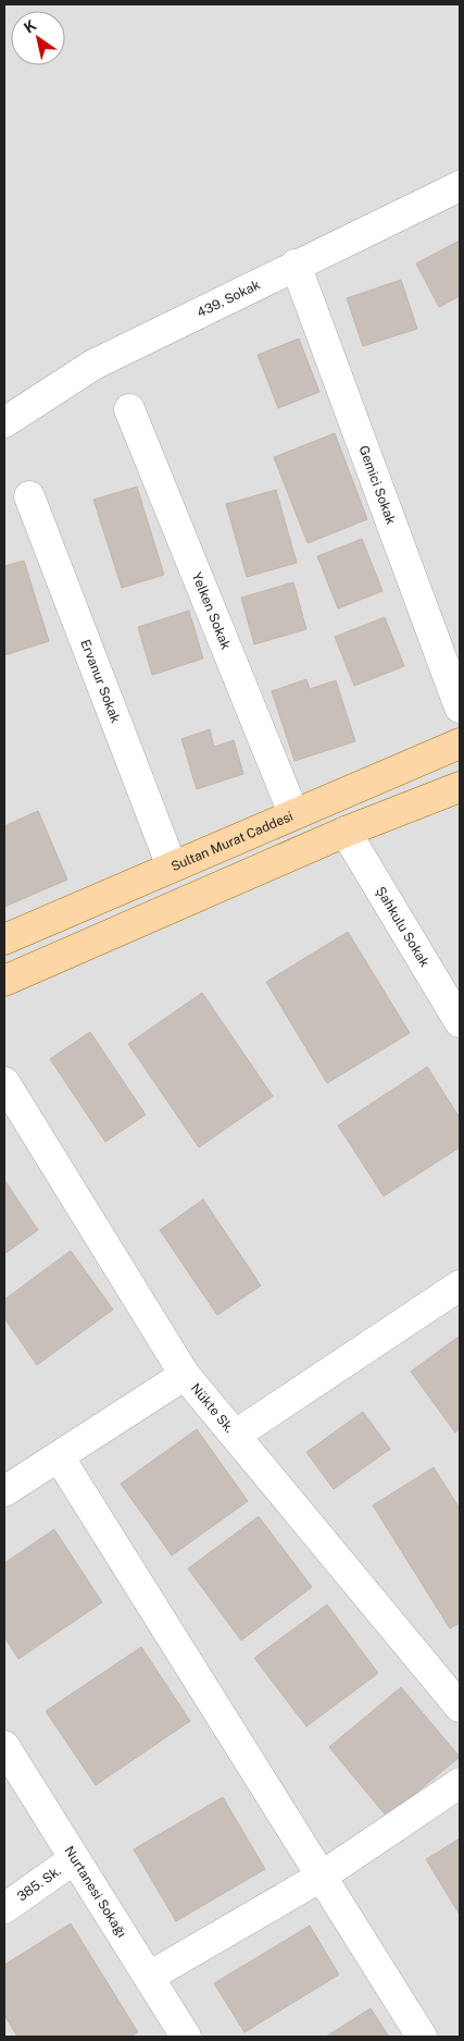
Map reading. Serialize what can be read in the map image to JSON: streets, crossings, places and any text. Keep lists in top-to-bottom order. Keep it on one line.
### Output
{"streets":{"main road":["Sultan Murat Caddesi"],"street":["439. Sokak","Gemici Sokak","Yelken Sokak","Ervanur Sokak","Şahkulu Sokak","Nükte Sk.","385. Sk.","Nurtanesi Sokağı"]},"crossings":[["439. Sokak","Gemici Sokak"],["Yelken Sokak","Sultan Murat Caddesi"],["Ervanur Sokak","Sultan Murat Caddesi"],["385. Sk.","Nurtanesi Sokağı"]],"north":"top left"}
